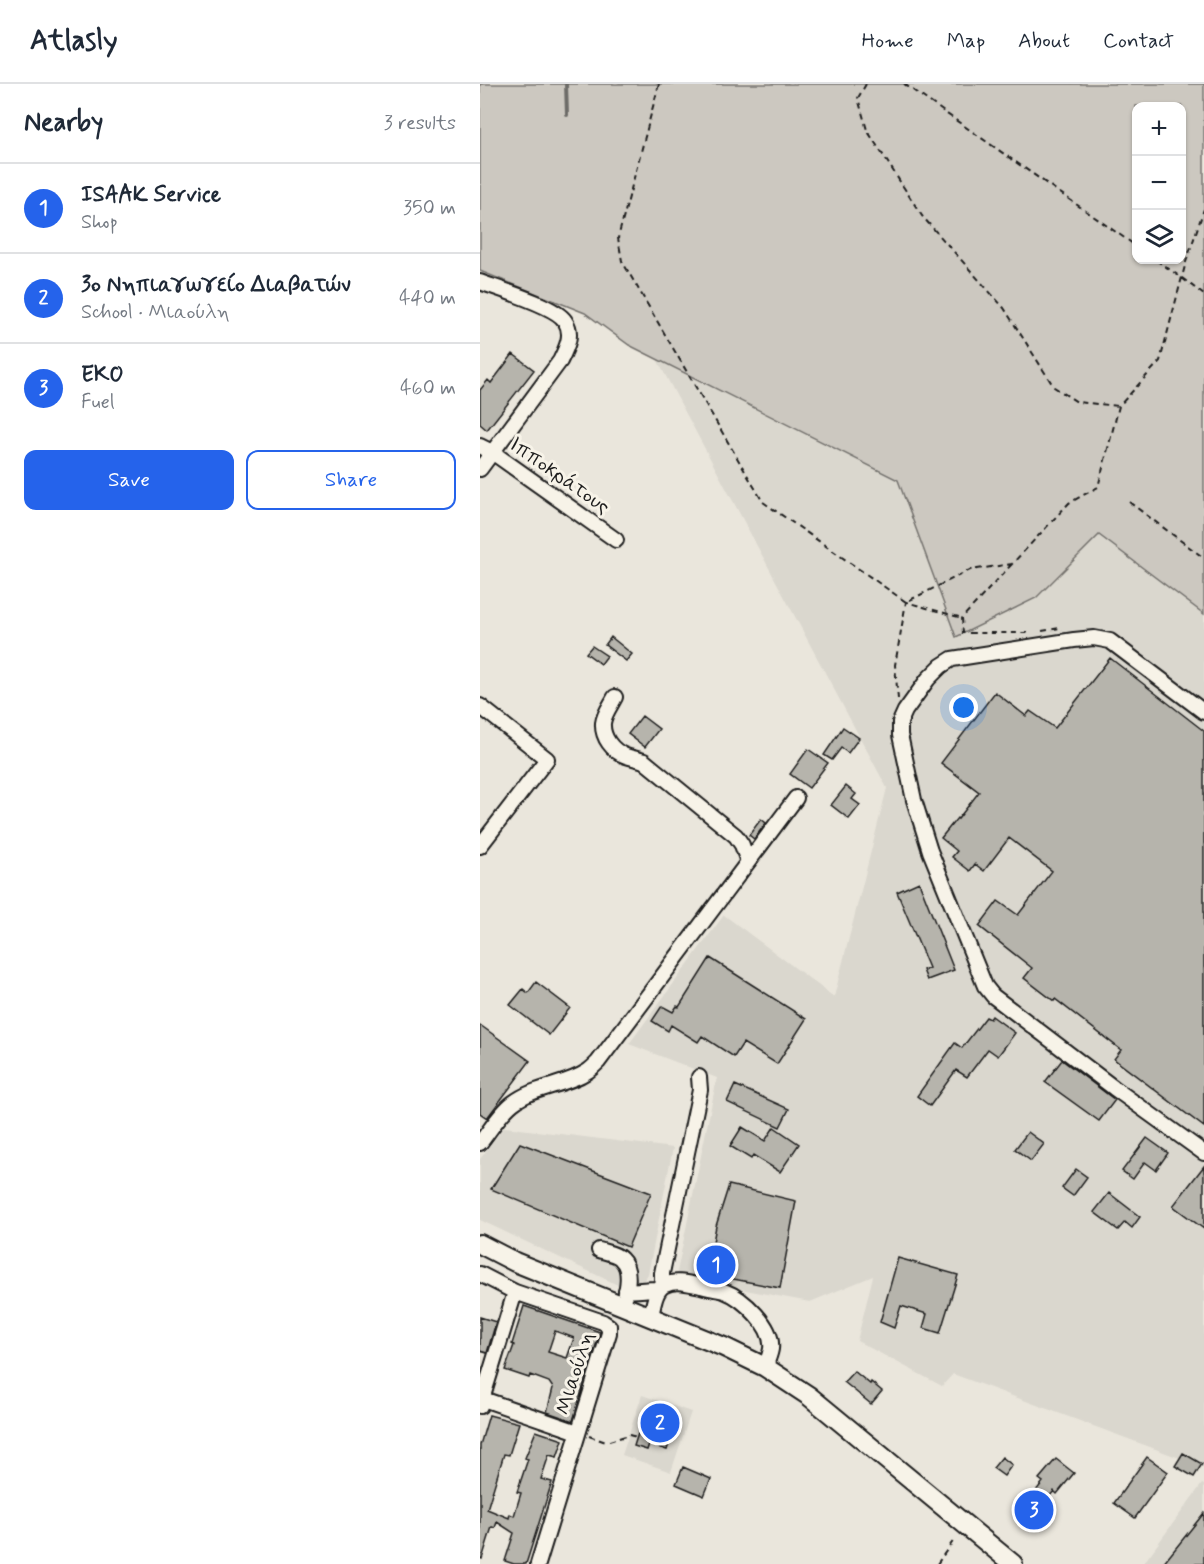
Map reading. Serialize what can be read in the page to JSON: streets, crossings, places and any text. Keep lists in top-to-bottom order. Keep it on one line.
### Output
{"streets":{"street":["Ιπποκράτους","Μιαούλη"]},"page":{"header":"Atlasly","nav":["Home","Map","About","Contact"],"heading":["Nearby","3 results"],"map_buttons":["+","−"],"list":[{"mark":"1","name":"ISAAK Service","note":"Shop","value":"350 m"},{"mark":"2","name":"3ο Νηπιαγωγείο Διαβατών","note":"School · Μιαούλη","value":"440 m"},{"mark":"3","name":"EKO","note":"Fuel","value":"460 m"}],"buttons":["Save","Share"],"pins":["1","2","3"]}}
